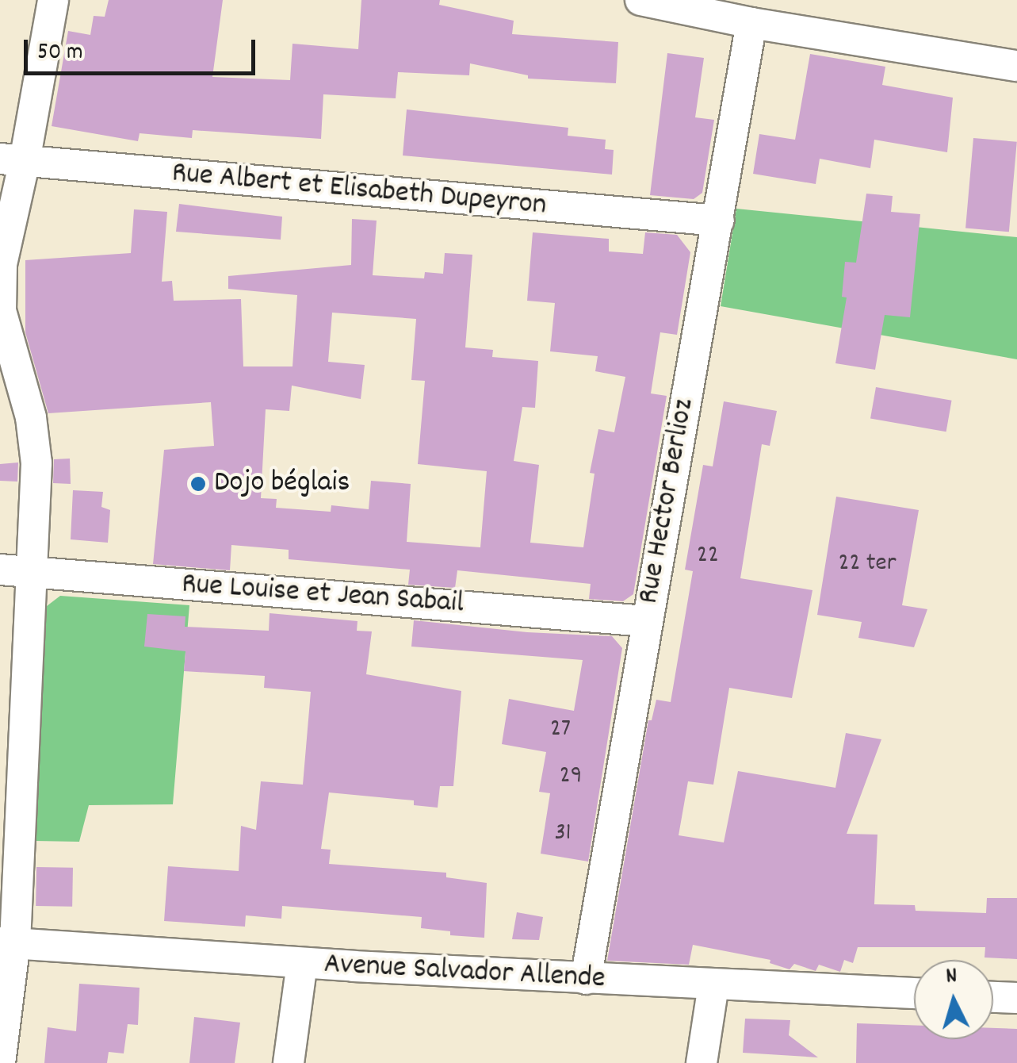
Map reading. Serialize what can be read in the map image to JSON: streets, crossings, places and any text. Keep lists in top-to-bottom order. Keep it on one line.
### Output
{"streets":{"street":["Rue Albert et Elisabeth Dupeyron","Rue Hector Berlioz","Rue Louise et Jean Sabail","Avenue Salvador Allende"]},"crossings":[["Rue Albert et Elisabeth Dupeyron","Rue Hector Berlioz"],["Rue Hector Berlioz","Rue Louise et Jean Sabail"],["Rue Hector Berlioz","Avenue Salvador Allende"]],"places":["Dojo béglais"],"house_numbers":["22","22 ter","27","29","31"],"scale_bar":"50 m","north":"top"}
